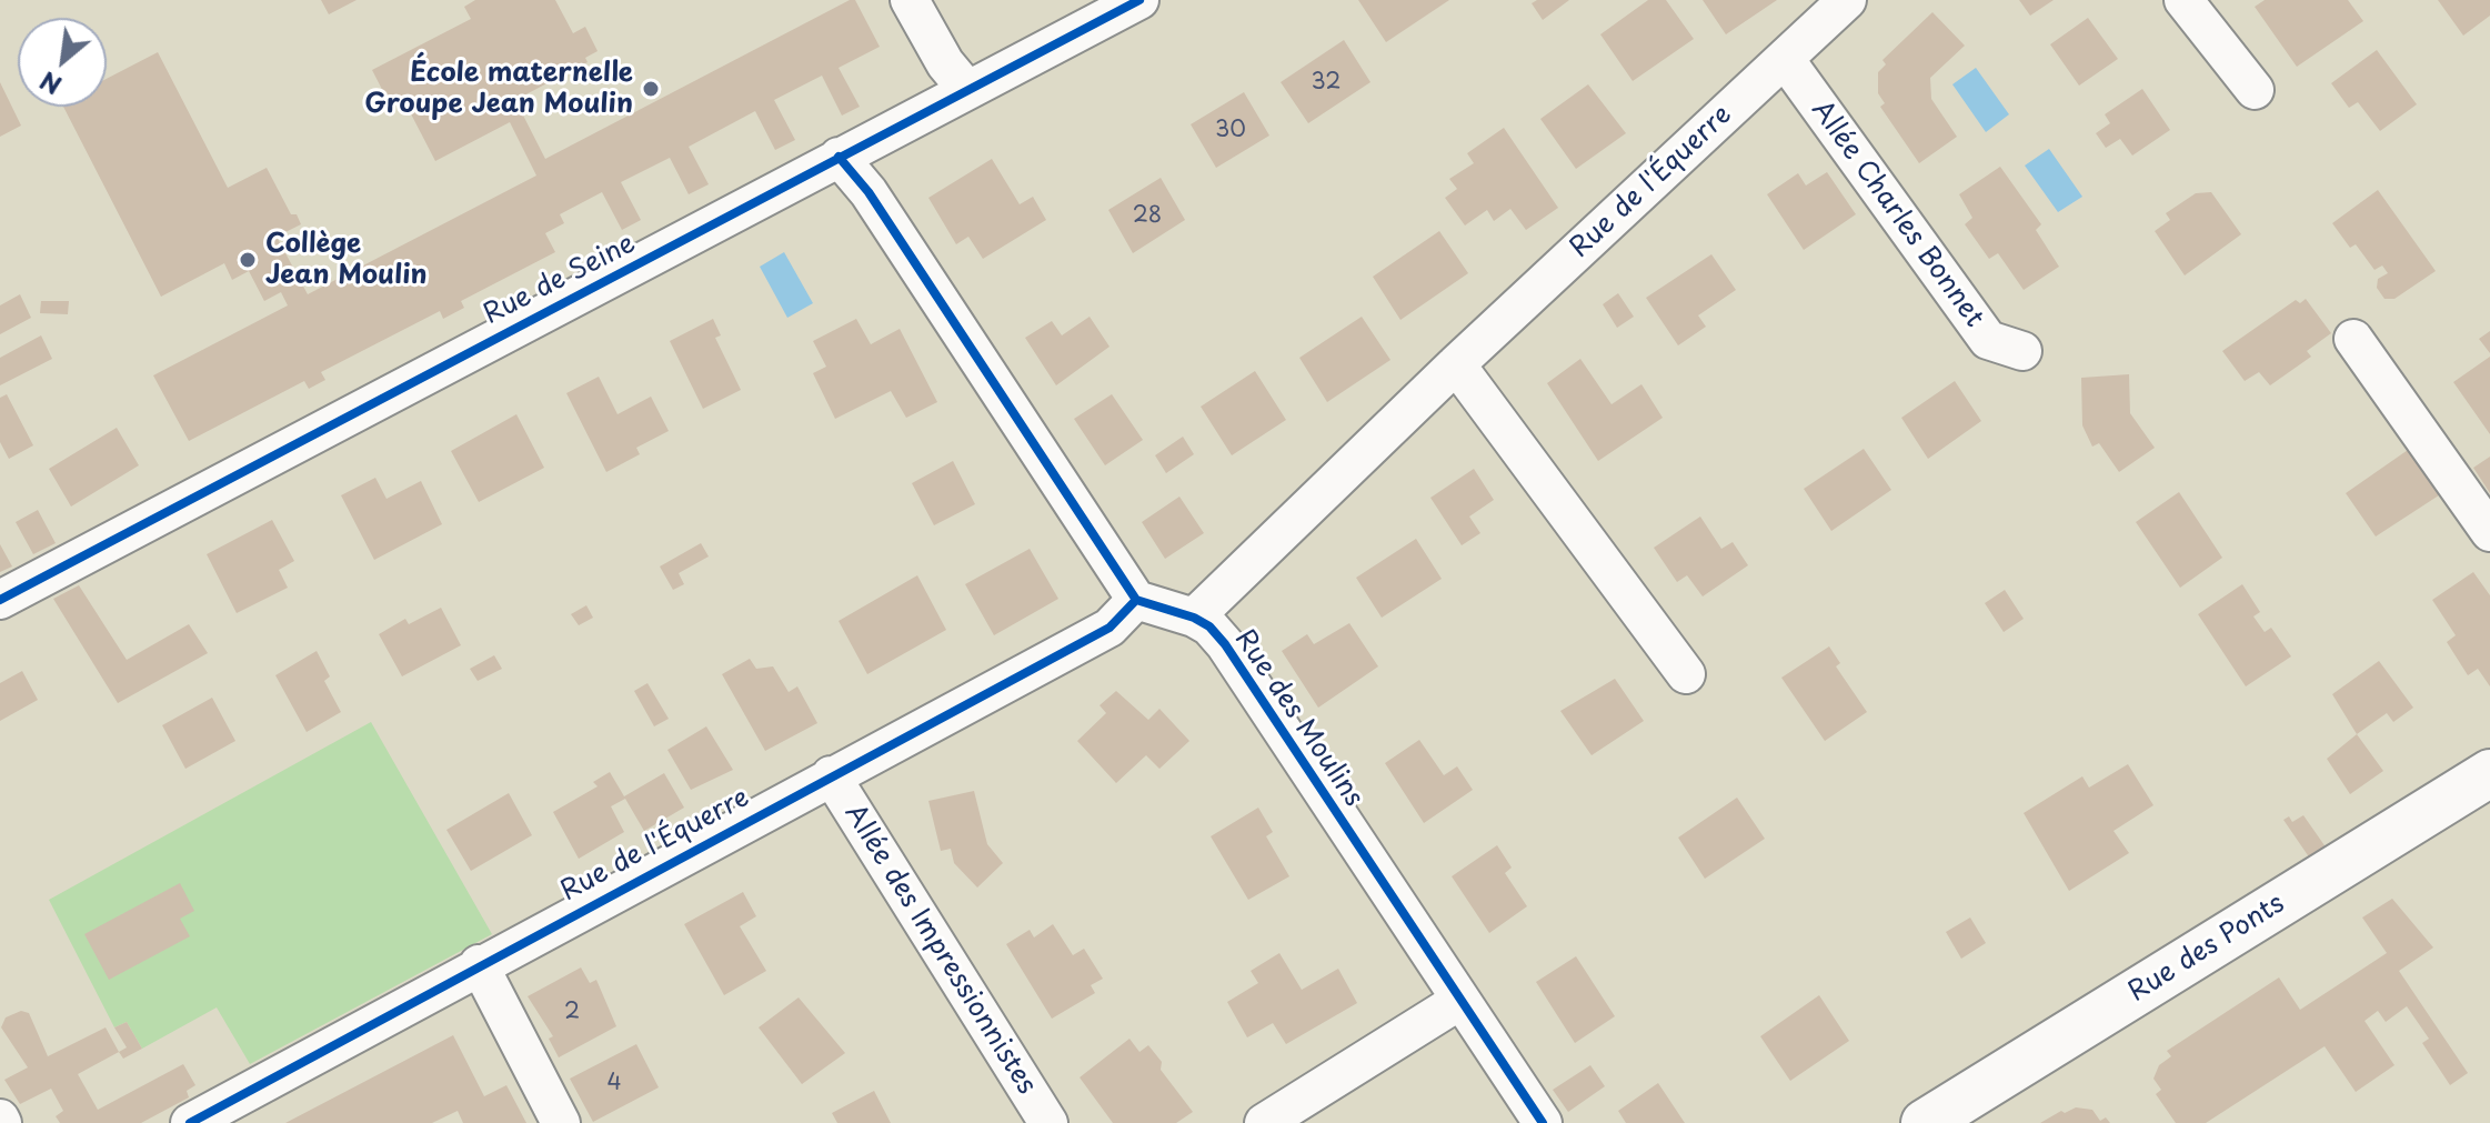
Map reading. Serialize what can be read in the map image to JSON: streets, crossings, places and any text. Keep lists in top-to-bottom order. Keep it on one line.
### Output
{"streets":{"main road":["Rue des Ponts"],"street":["Rue de l'Équerre","Allée Charles Bonnet","Rue de Seine","Rue des Moulins","Allée des Impressionnistes"]},"crossings":[["Rue de l'Équerre","Allée Charles Bonnet"],["Rue de l'Équerre","Rue des Moulins"],["Rue de l'Équerre","Allée des Impressionnistes"]],"places":["École maternelle Groupe Jean Moulin","Collège Jean Moulin"],"house_numbers":["32","30","28","2","4"],"north":"bottom left"}
